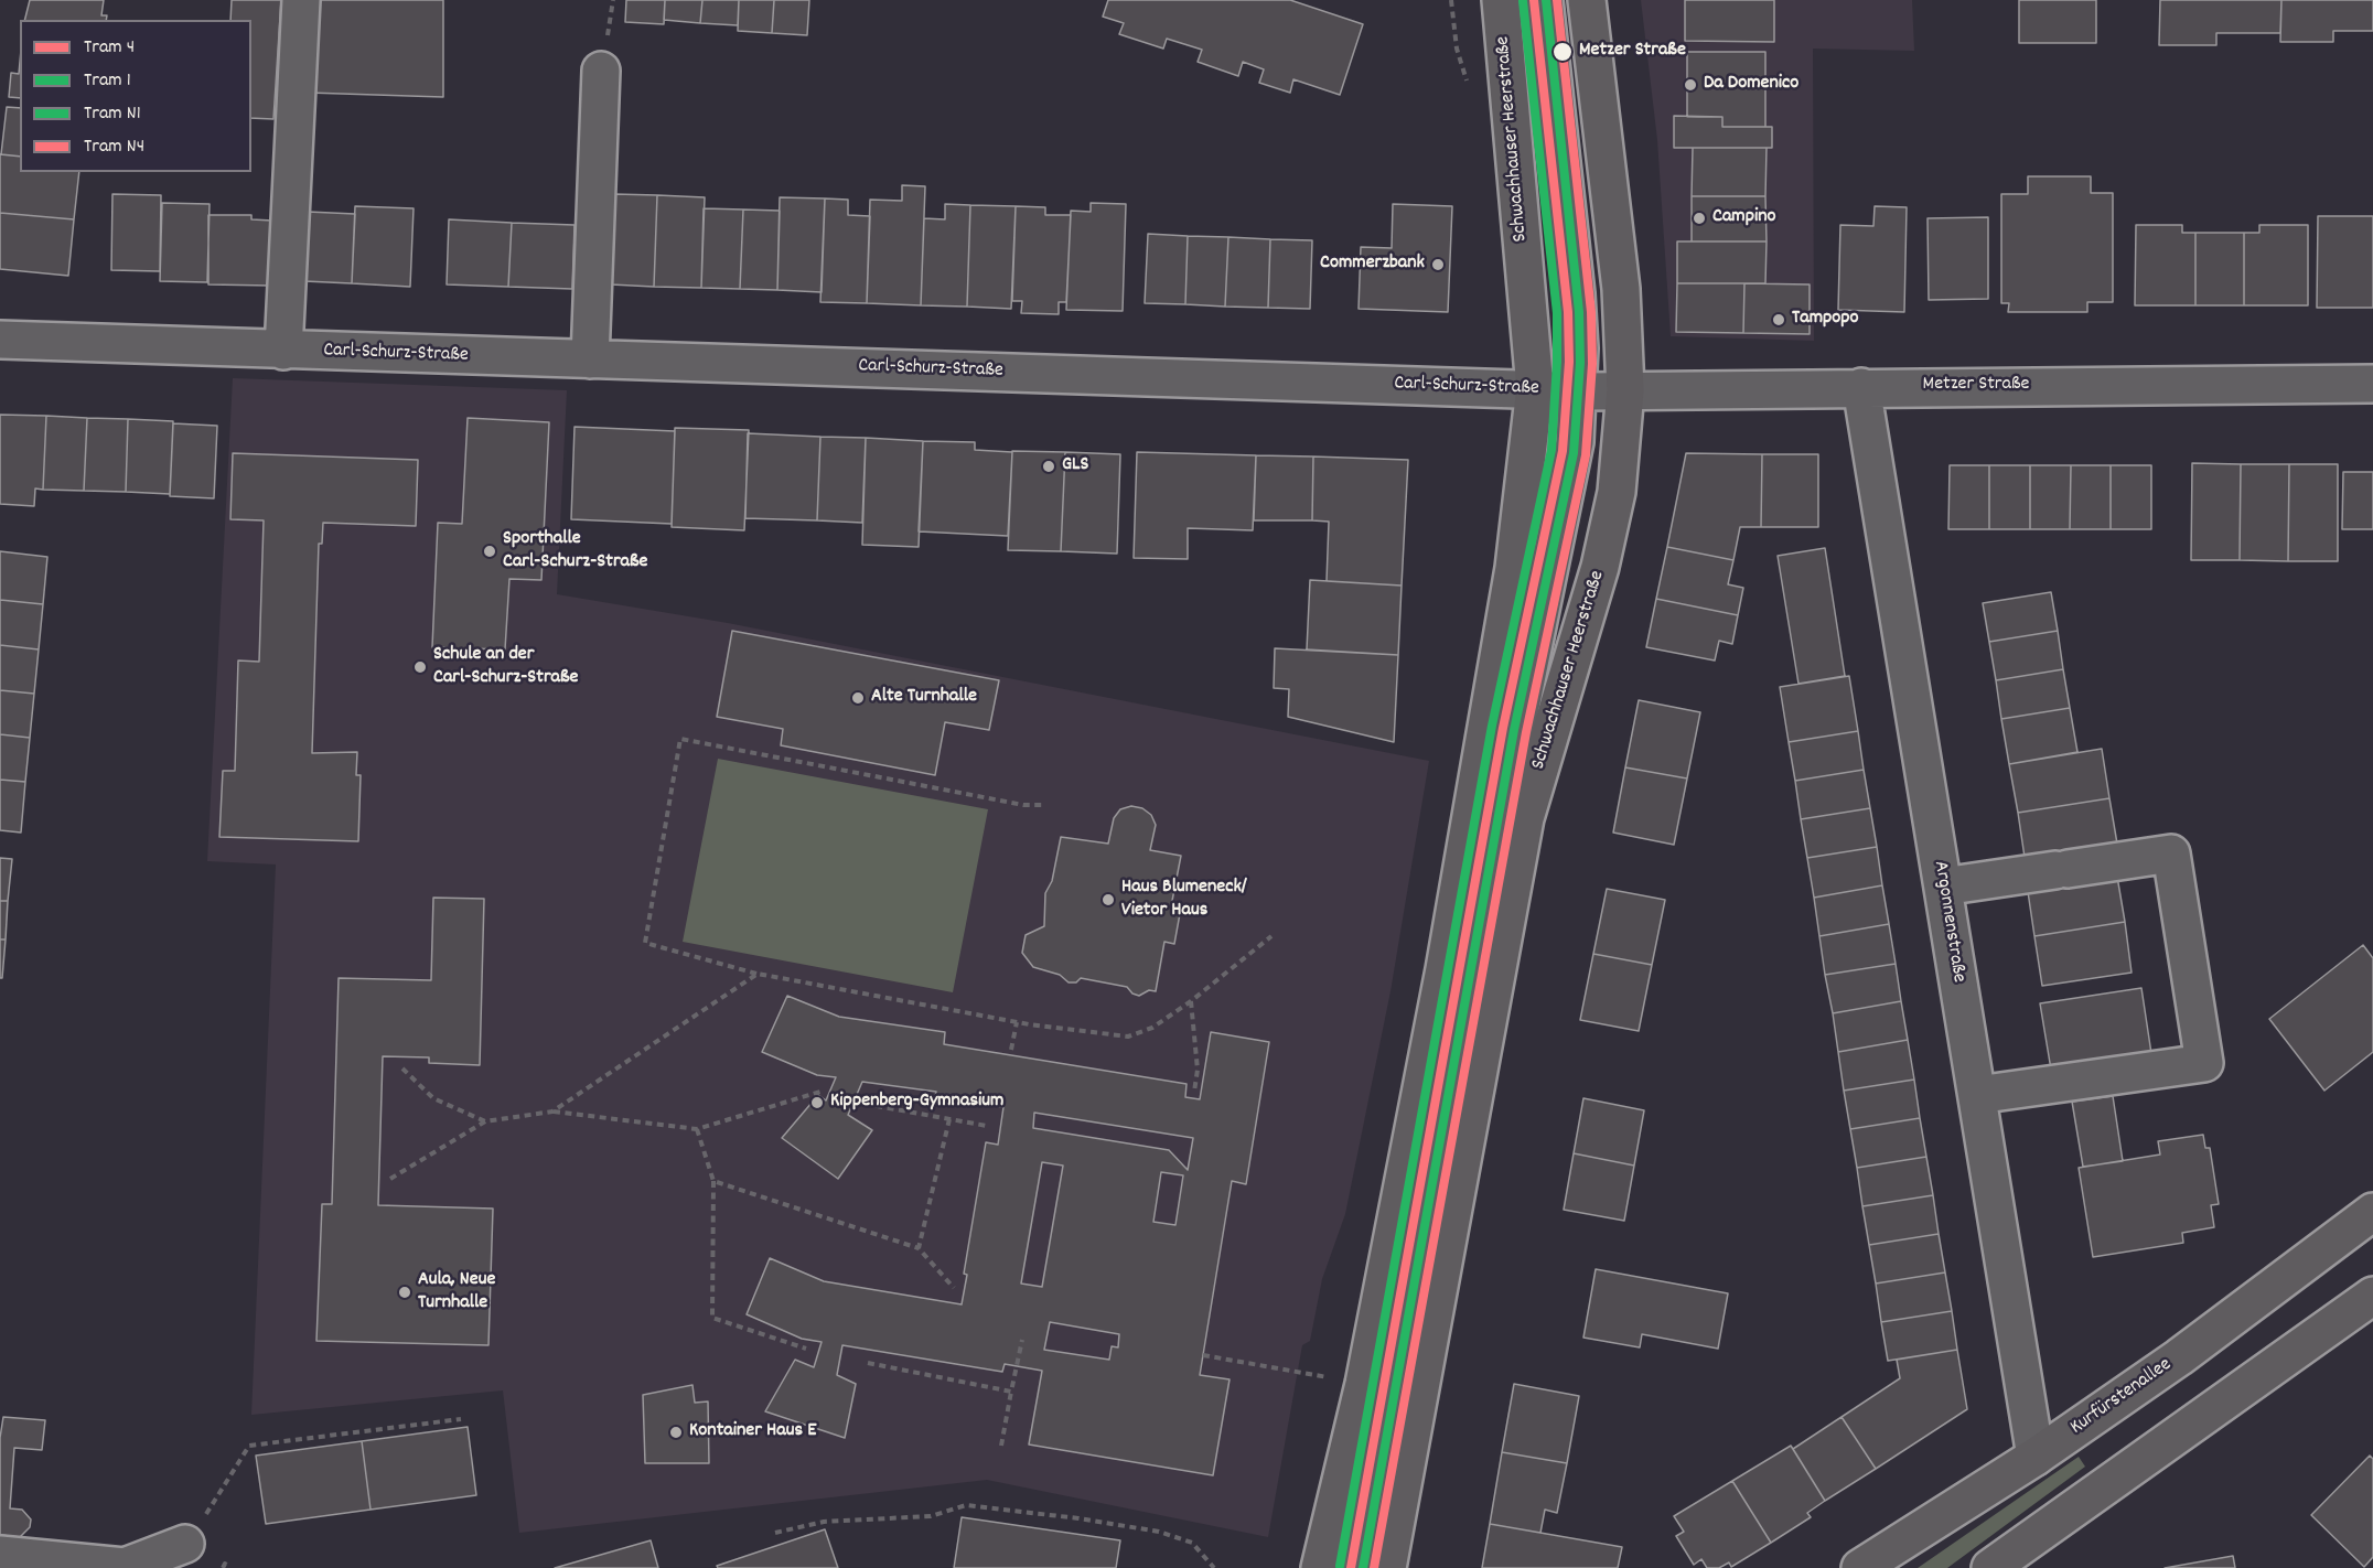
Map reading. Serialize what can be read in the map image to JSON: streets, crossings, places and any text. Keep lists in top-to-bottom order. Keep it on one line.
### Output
{"streets":{"main road":["Schwachhauser Heerstraße","Kurfürstenallee"],"street":["Carl-Schurz-Straße","Metzer Straße","Argonnenstraße"]},"crossings":[["Schwachhauser Heerstraße","Carl-Schurz-Straße"],["Schwachhauser Heerstraße","Metzer Straße"],["Carl-Schurz-Straße","Metzer Straße"],["Metzer Straße","Argonnenstraße"],["Argonnenstraße","Kurfürstenallee"]],"places":["Metzer Straße","Da Domenico","Campino","Commerzbank","Tampopo","GLS","Sporthalle Carl-Schurz-Straße","Schule an der Carl-Schurz-Straße","Alte Turnhalle","Haus Blumeneck/ Vietor Haus","Kippenberg-Gymnasium","Aula, Neue Turnhalle","Kontainer Haus E"],"lines":["tram line 4","tram line 1","tram line N4","tram line N1"],"legend":["Tram 4","Tram 1","Tram N1","Tram N4"]}
